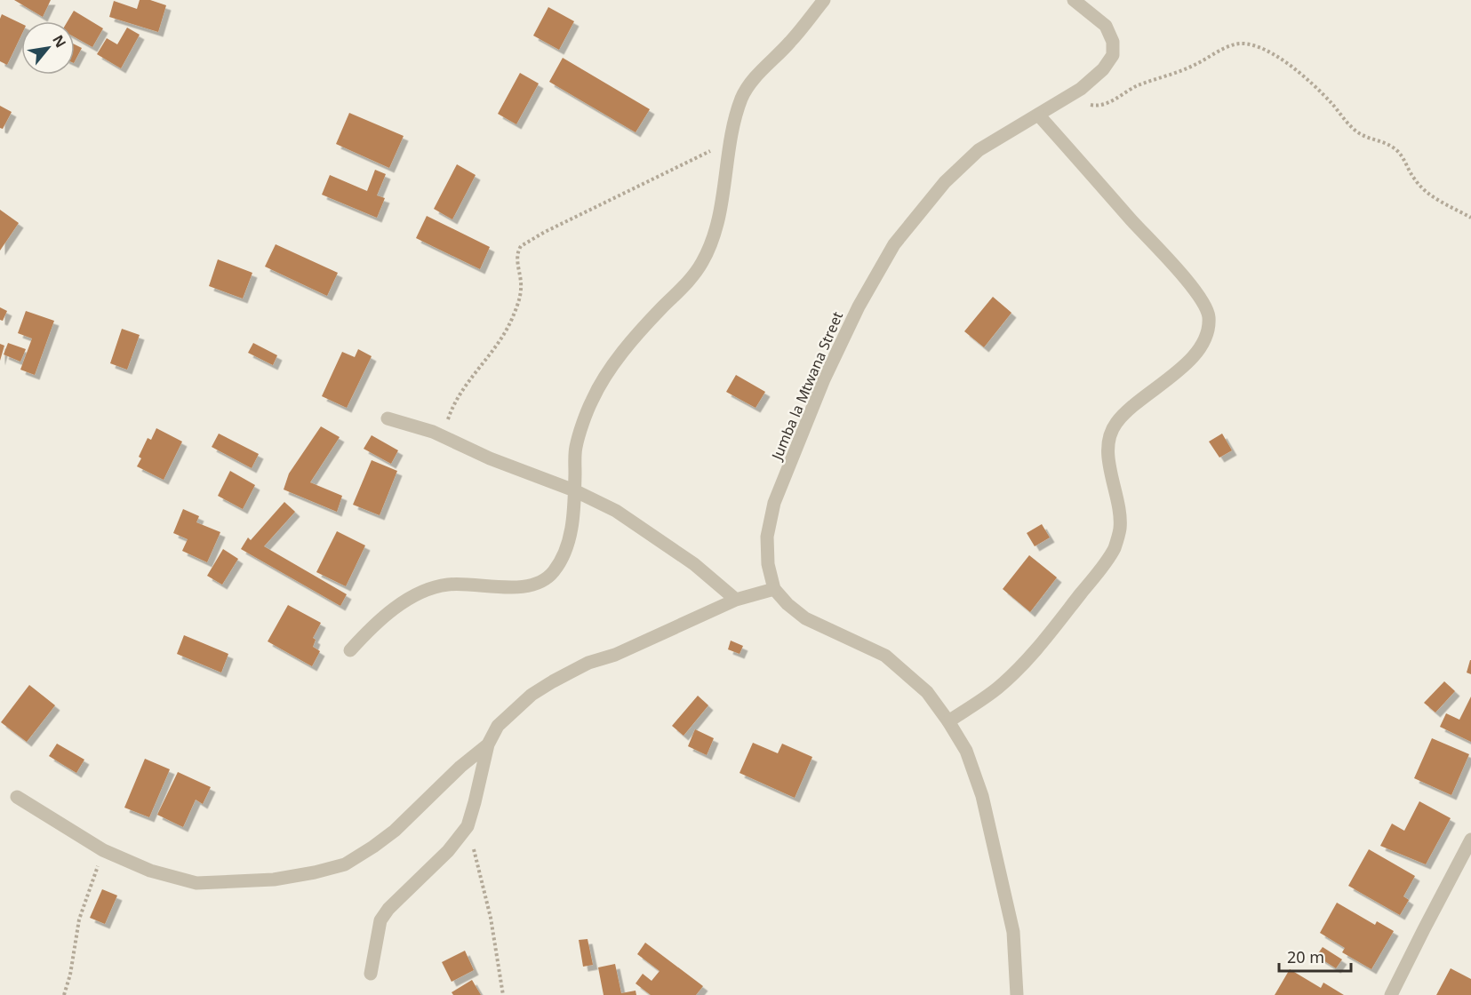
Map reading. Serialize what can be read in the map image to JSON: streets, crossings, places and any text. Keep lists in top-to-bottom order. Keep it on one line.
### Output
{"streets":{"street":["Jumba la Mtwana Street"]},"scale_bar":"20 m","north":"top right"}
